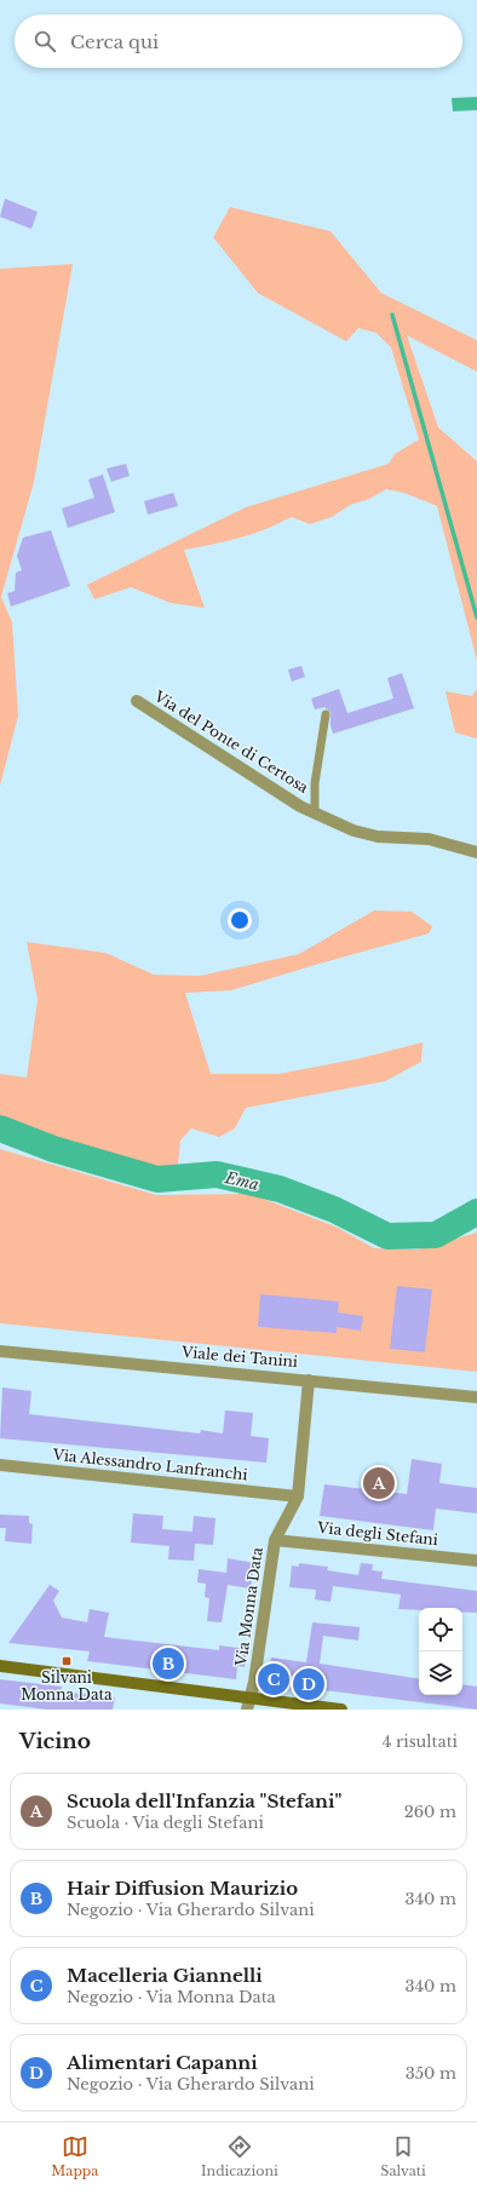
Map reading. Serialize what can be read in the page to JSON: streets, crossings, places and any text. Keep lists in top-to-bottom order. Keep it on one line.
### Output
{"streets":{"street":["Via del Ponte di Certosa","Viale dei Tanini","Via Alessandro Lanfranchi","Via degli Stefani","Via Monna Data"]},"crossings":[["Viale dei Tanini","Via Monna Data"],["Via Alessandro Lanfranchi","Via Monna Data"],["Via degli Stefani","Via Monna Data"]],"water":["Ema"],"places":{"transit":["Silvani Monna Data"]},"page":{"search":"Cerca qui","pins":["A","B","C","D"],"heading":["Vicino","4 risultati"],"list":[{"mark":"A","name":"Scuola dell'Infanzia \"Stefani\"","note":"Scuola · Via degli Stefani","value":"260 m"},{"mark":"B","name":"Hair Diffusion Maurizio","note":"Negozio · Via Gherardo Silvani","value":"340 m"},{"mark":"C","name":"Macelleria Giannelli","note":"Negozio · Via Monna Data","value":"340 m"},{"mark":"D","name":"Alimentari Capanni","note":"Negozio · Via Gherardo Silvani","value":"350 m"}],"nav":["Mappa","Indicazioni","Salvati"]}}
